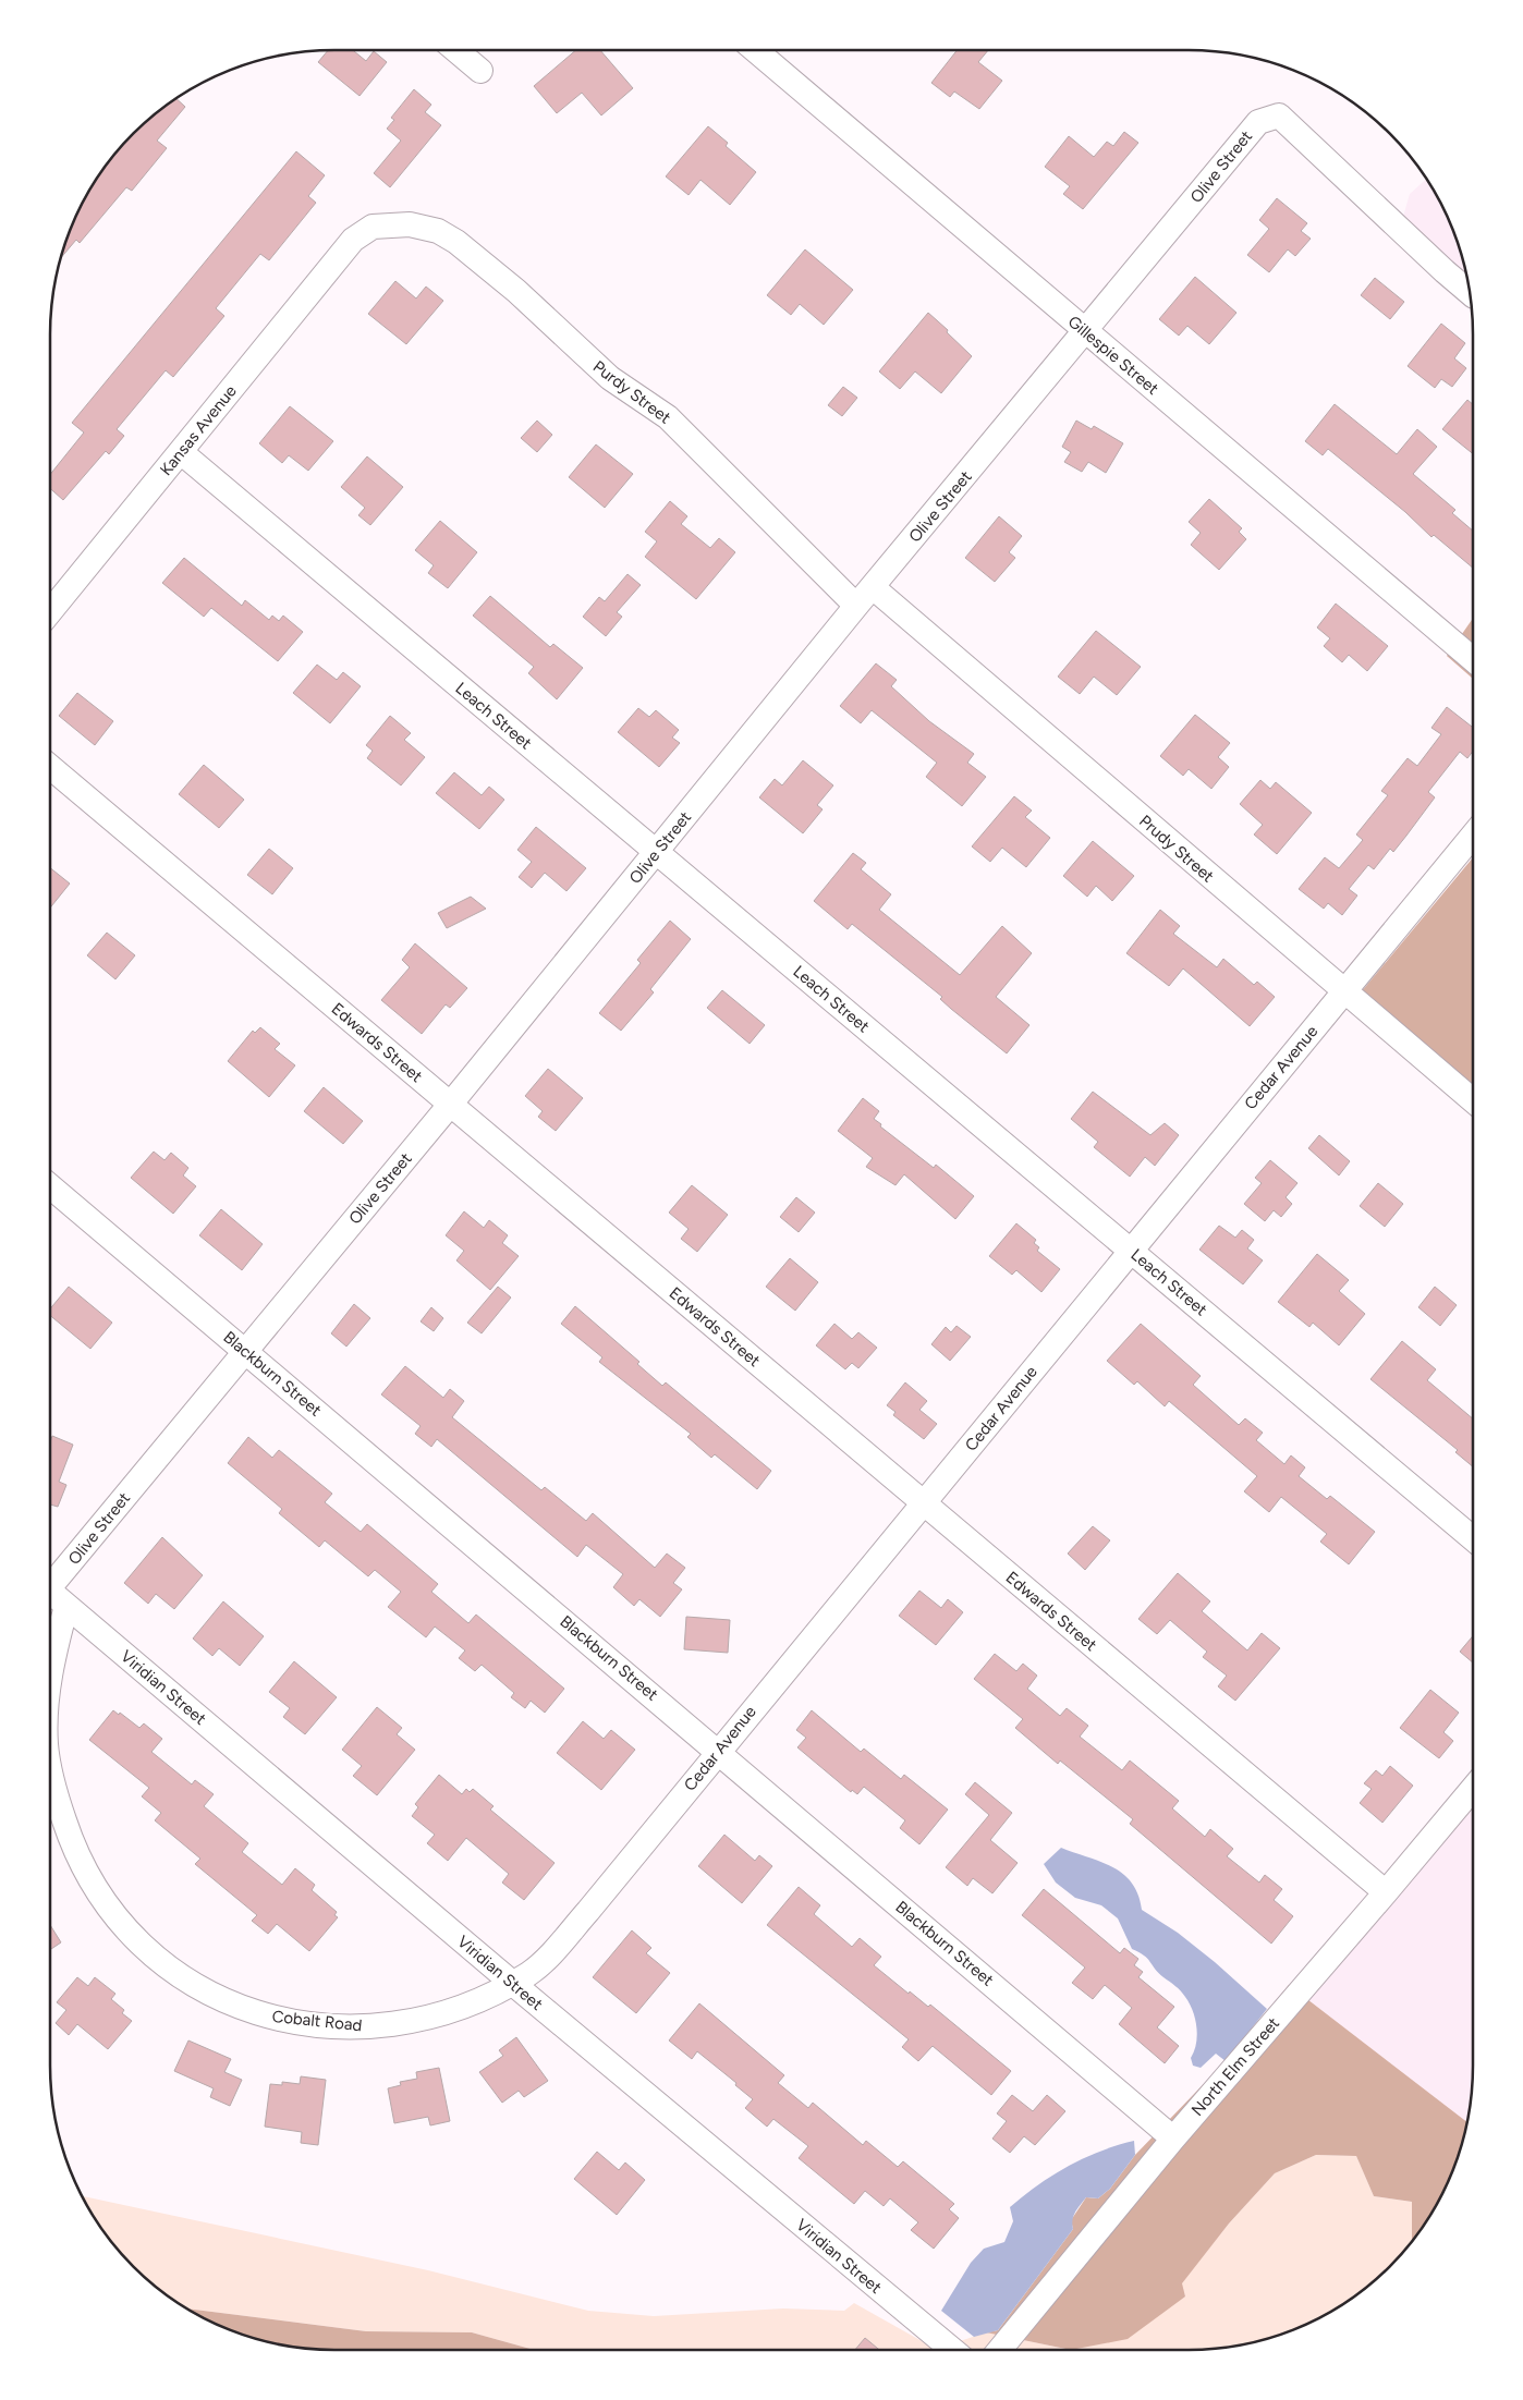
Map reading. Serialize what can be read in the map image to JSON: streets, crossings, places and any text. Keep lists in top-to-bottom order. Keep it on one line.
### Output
{"streets":{"street":["Olive Street","Gillespie Street","Purdy Street","Kansas Avenue","Leach Street","Prudy Street","Edwards Street","Cedar Avenue","Blackburn Street","Viridian Street","Cobalt Road","North Elm Street"]},"crossings":[["Olive Street","Gillespie Street"],["Olive Street","Purdy Street"],["Olive Street","Leach Street"],["Olive Street","Prudy Street"],["Olive Street","Edwards Street"],["Olive Street","Blackburn Street"],["Purdy Street","Kansas Avenue"],["Kansas Avenue","Leach Street"],["Leach Street","Cedar Avenue"],["Prudy Street","Cedar Avenue"],["Edwards Street","Cedar Avenue"],["Edwards Street","North Elm Street"],["Cedar Avenue","Blackburn Street"],["Cedar Avenue","Viridian Street"],["Cedar Avenue","Cobalt Road"],["Blackburn Street","North Elm Street"],["Viridian Street","Cobalt Road"]]}
